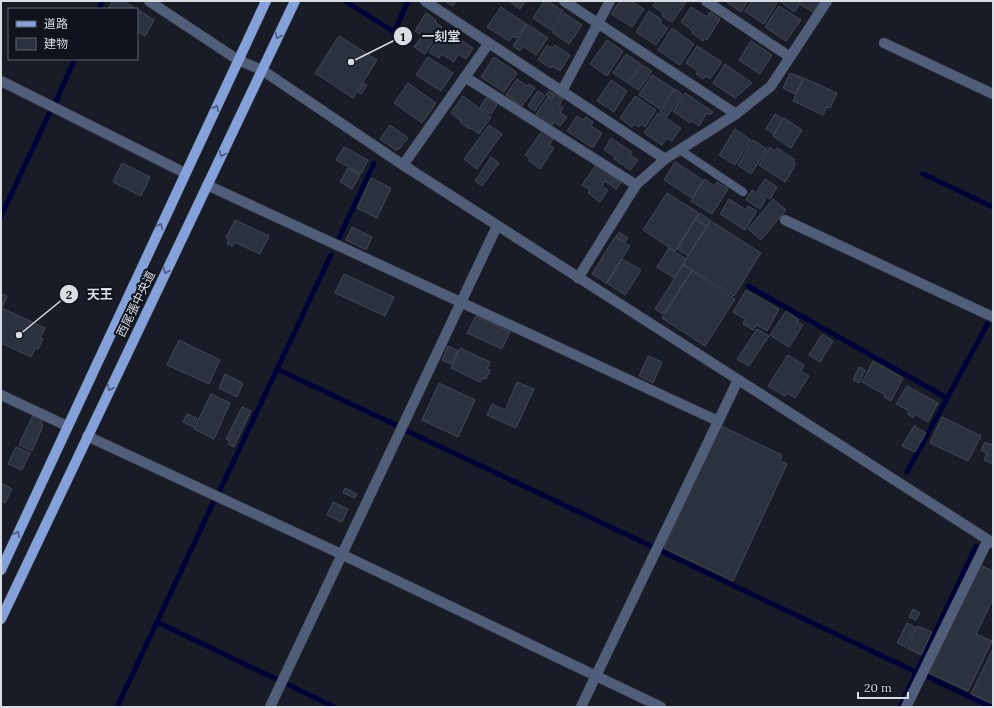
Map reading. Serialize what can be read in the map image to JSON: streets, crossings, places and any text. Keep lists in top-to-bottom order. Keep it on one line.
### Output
{"streets":{"main road":["西尾張中央道"]},"places":["一刻堂","天王"],"legend":["道路","建物"],"scale_bar":"20 m"}
